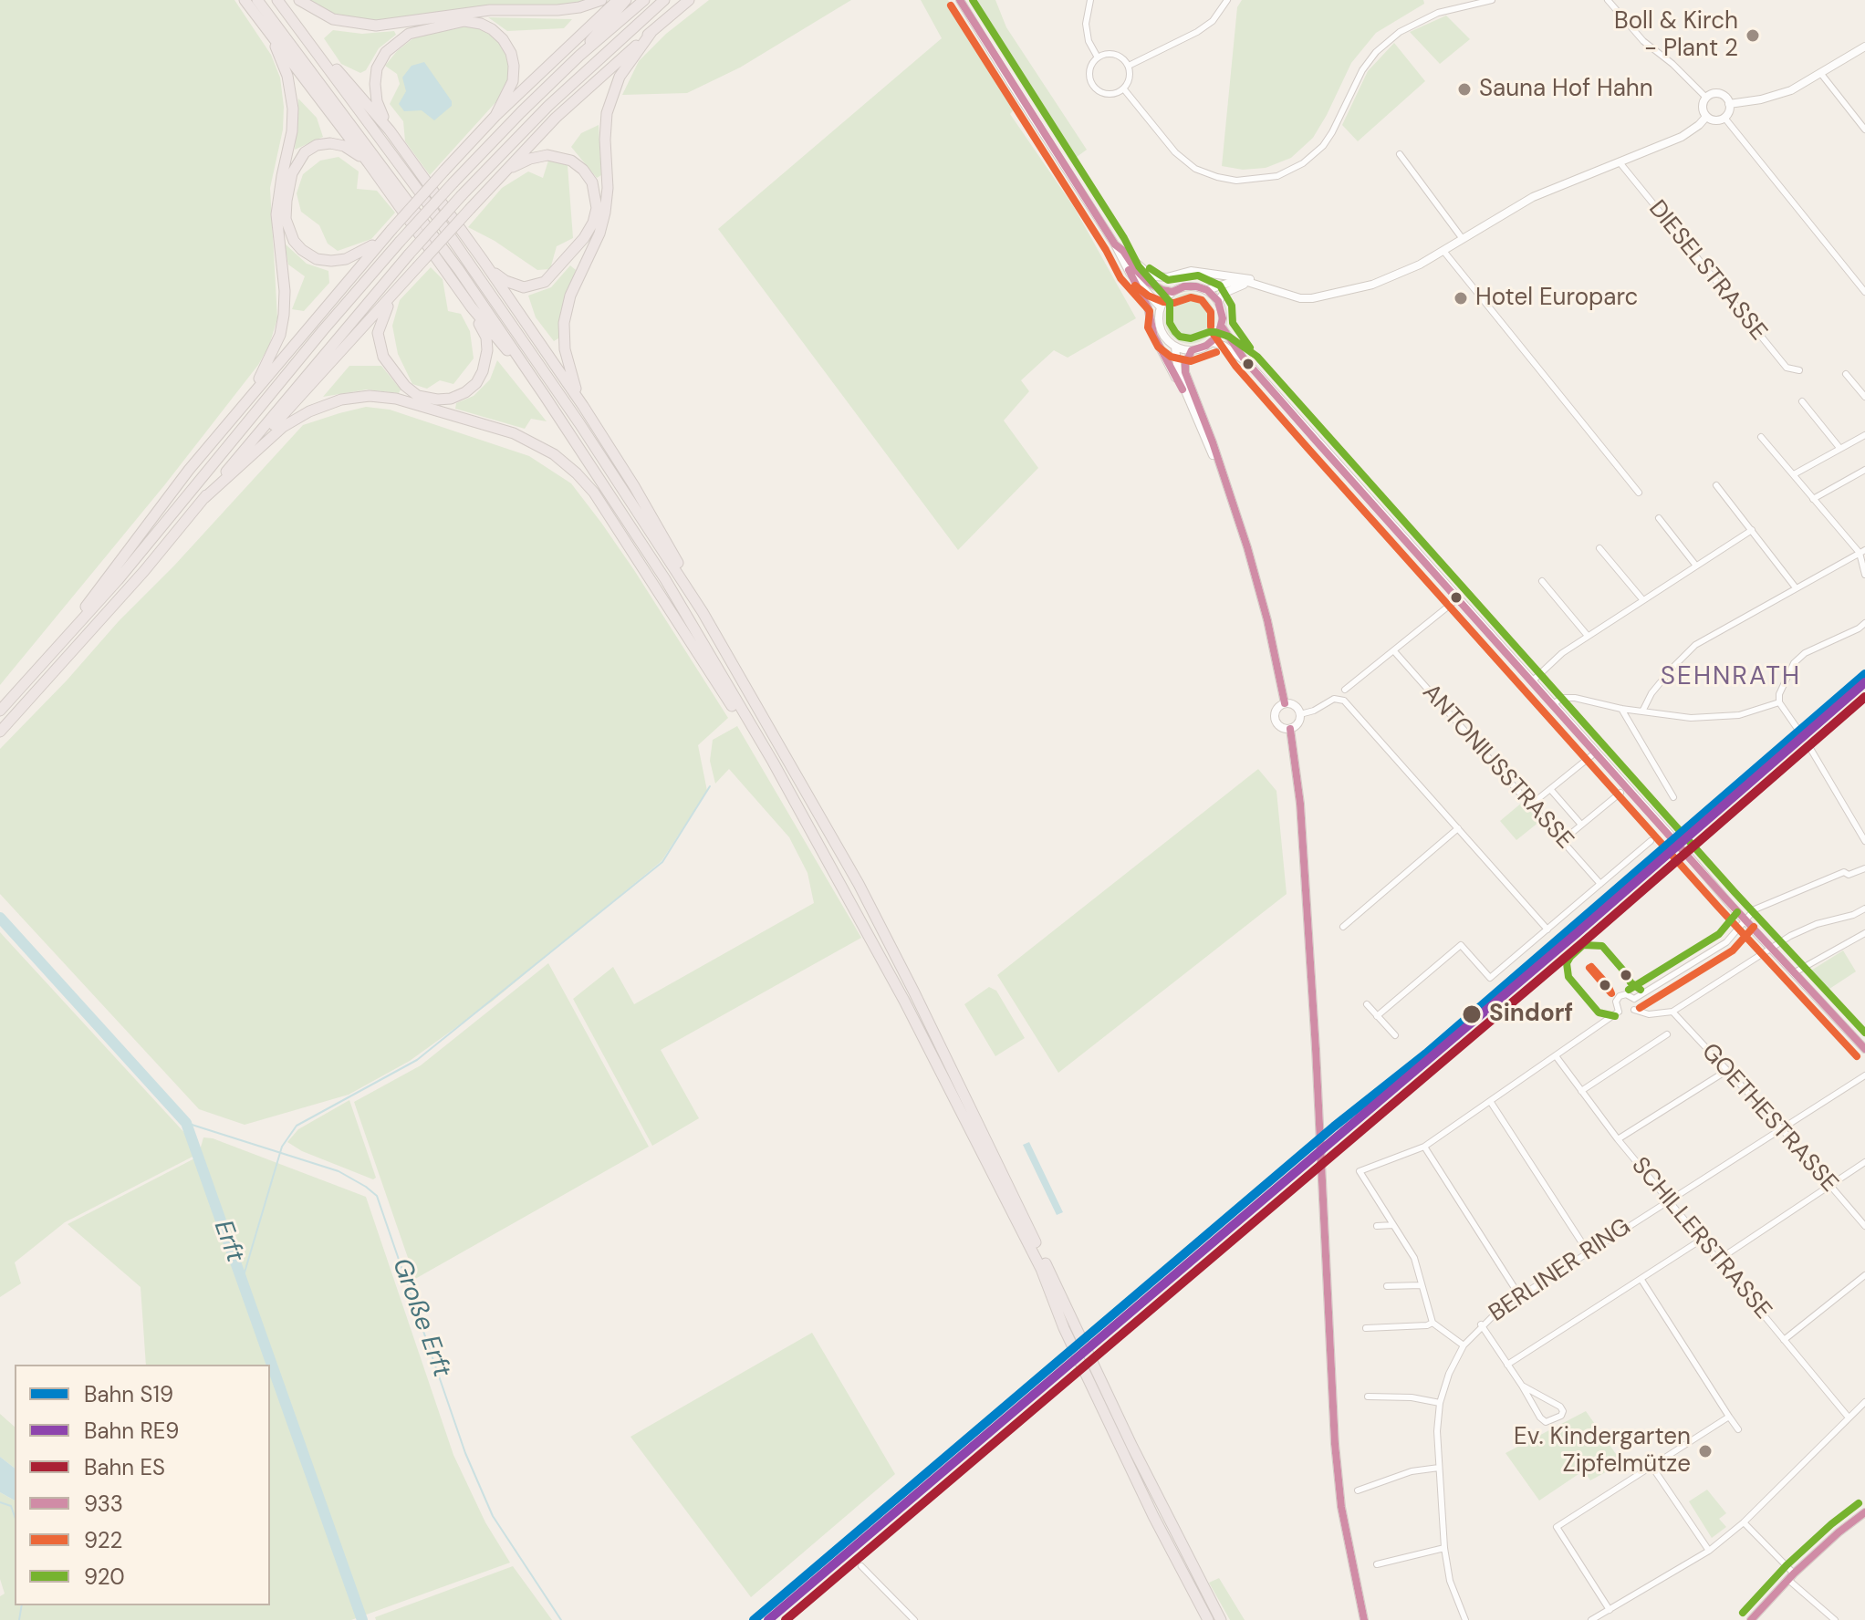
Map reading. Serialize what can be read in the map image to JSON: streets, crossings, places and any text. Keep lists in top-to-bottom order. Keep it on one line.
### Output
{"streets":{"street":["DIESELSTRASSE","ANTONIUSSTRASSE","GOETHESTRASSE","SCHILLERSTRASSE","BERLINER RING"]},"crossings":[["GOETHESTRASSE","BERLINER RING"],["SCHILLERSTRASSE","BERLINER RING"]],"districts":["SEHNRATH"],"water":["Erft","Große Erft"],"places":["Boll & Kirch - Plant 2","Sauna Hof Hahn","Hotel Europarc","Sindorf","Ev. Kindergarten Zipfelmütze"],"lines":["transit line 933","transit line 920","transit line 922","rail line S19","rail line RE9","rail line ES"],"legend":["Bahn S19","Bahn RE9","Bahn ES","933","922","920"]}
